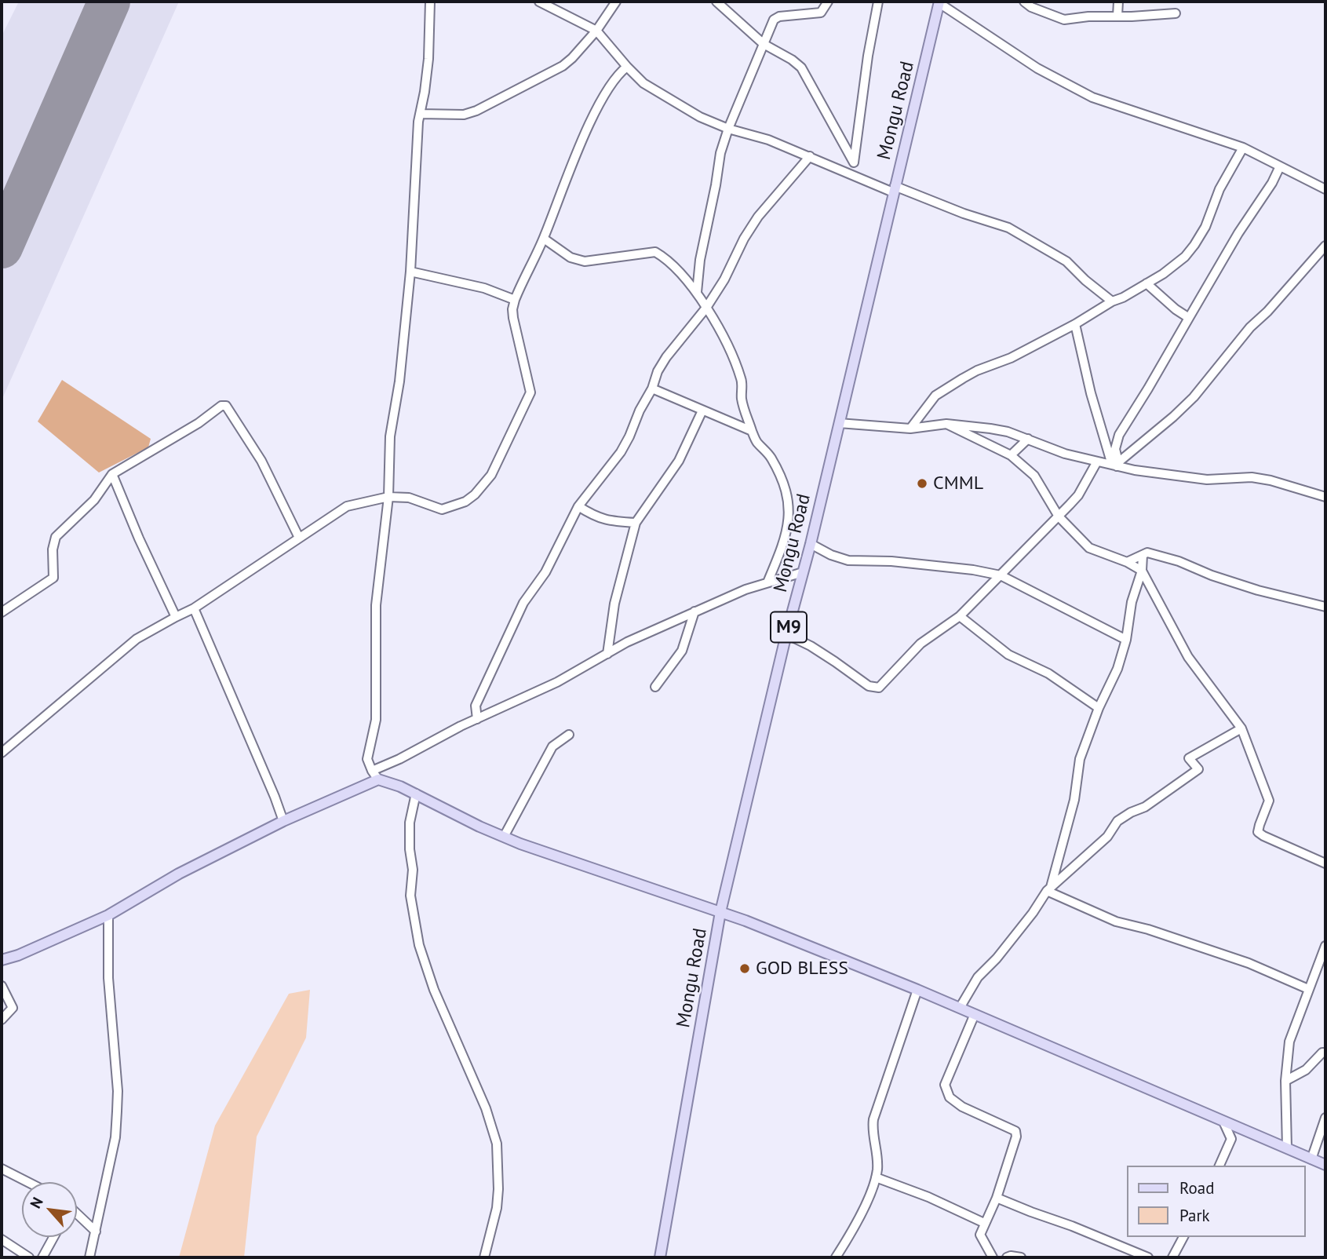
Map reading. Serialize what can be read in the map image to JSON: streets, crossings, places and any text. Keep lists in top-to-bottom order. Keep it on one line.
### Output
{"streets":{"main road":["Mongu Road","M9"]},"places":["CMML","GOD BLESS"],"legend":["Road","Park"],"north":"top left"}
